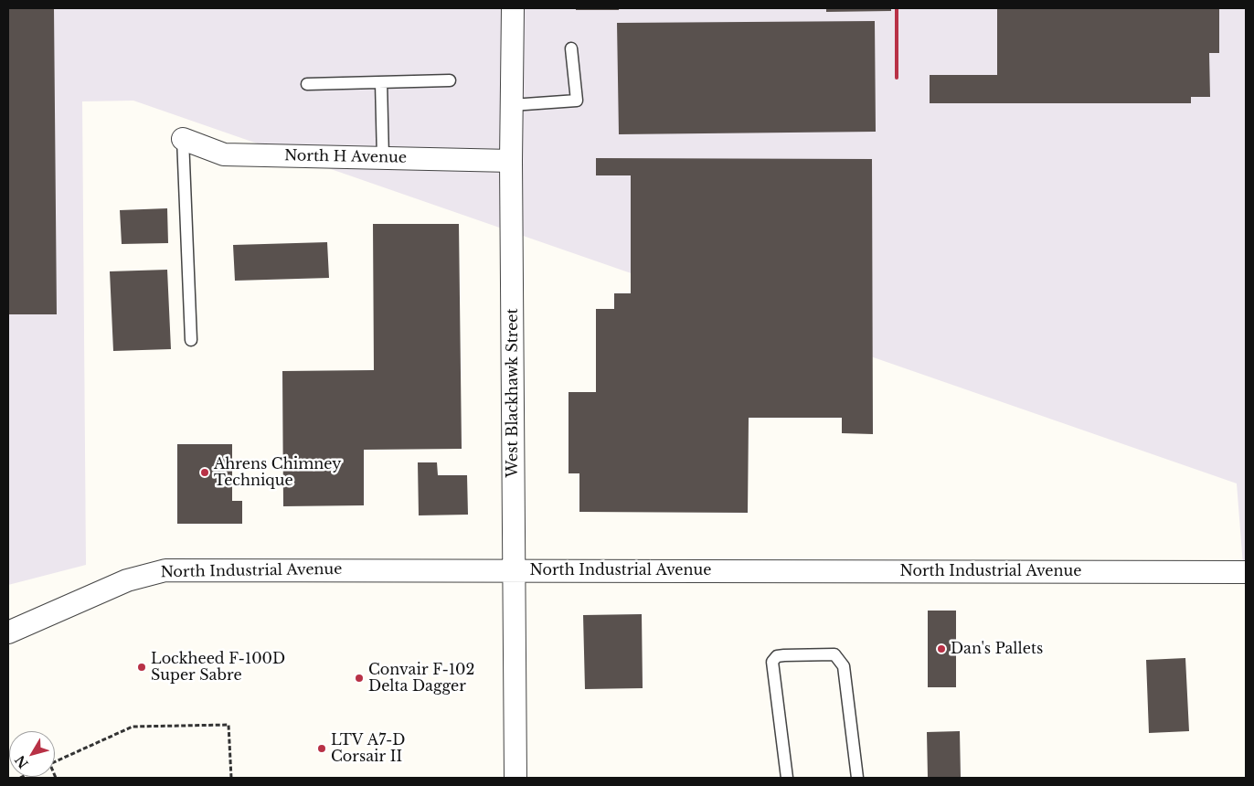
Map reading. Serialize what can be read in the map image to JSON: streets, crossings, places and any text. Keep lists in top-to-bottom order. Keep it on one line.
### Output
{"streets":{"street":["North H Avenue","West Blackhawk Street","North Industrial Avenue"]},"crossings":[["North H Avenue","West Blackhawk Street"],["West Blackhawk Street","North Industrial Avenue"]],"places":["Ahrens Chimney Technique","Dan's Pallets","Lockheed F-100D Super Sabre","Convair F-102 Delta Dagger","LTV A7-D Corsair II"],"north":"bottom left"}
